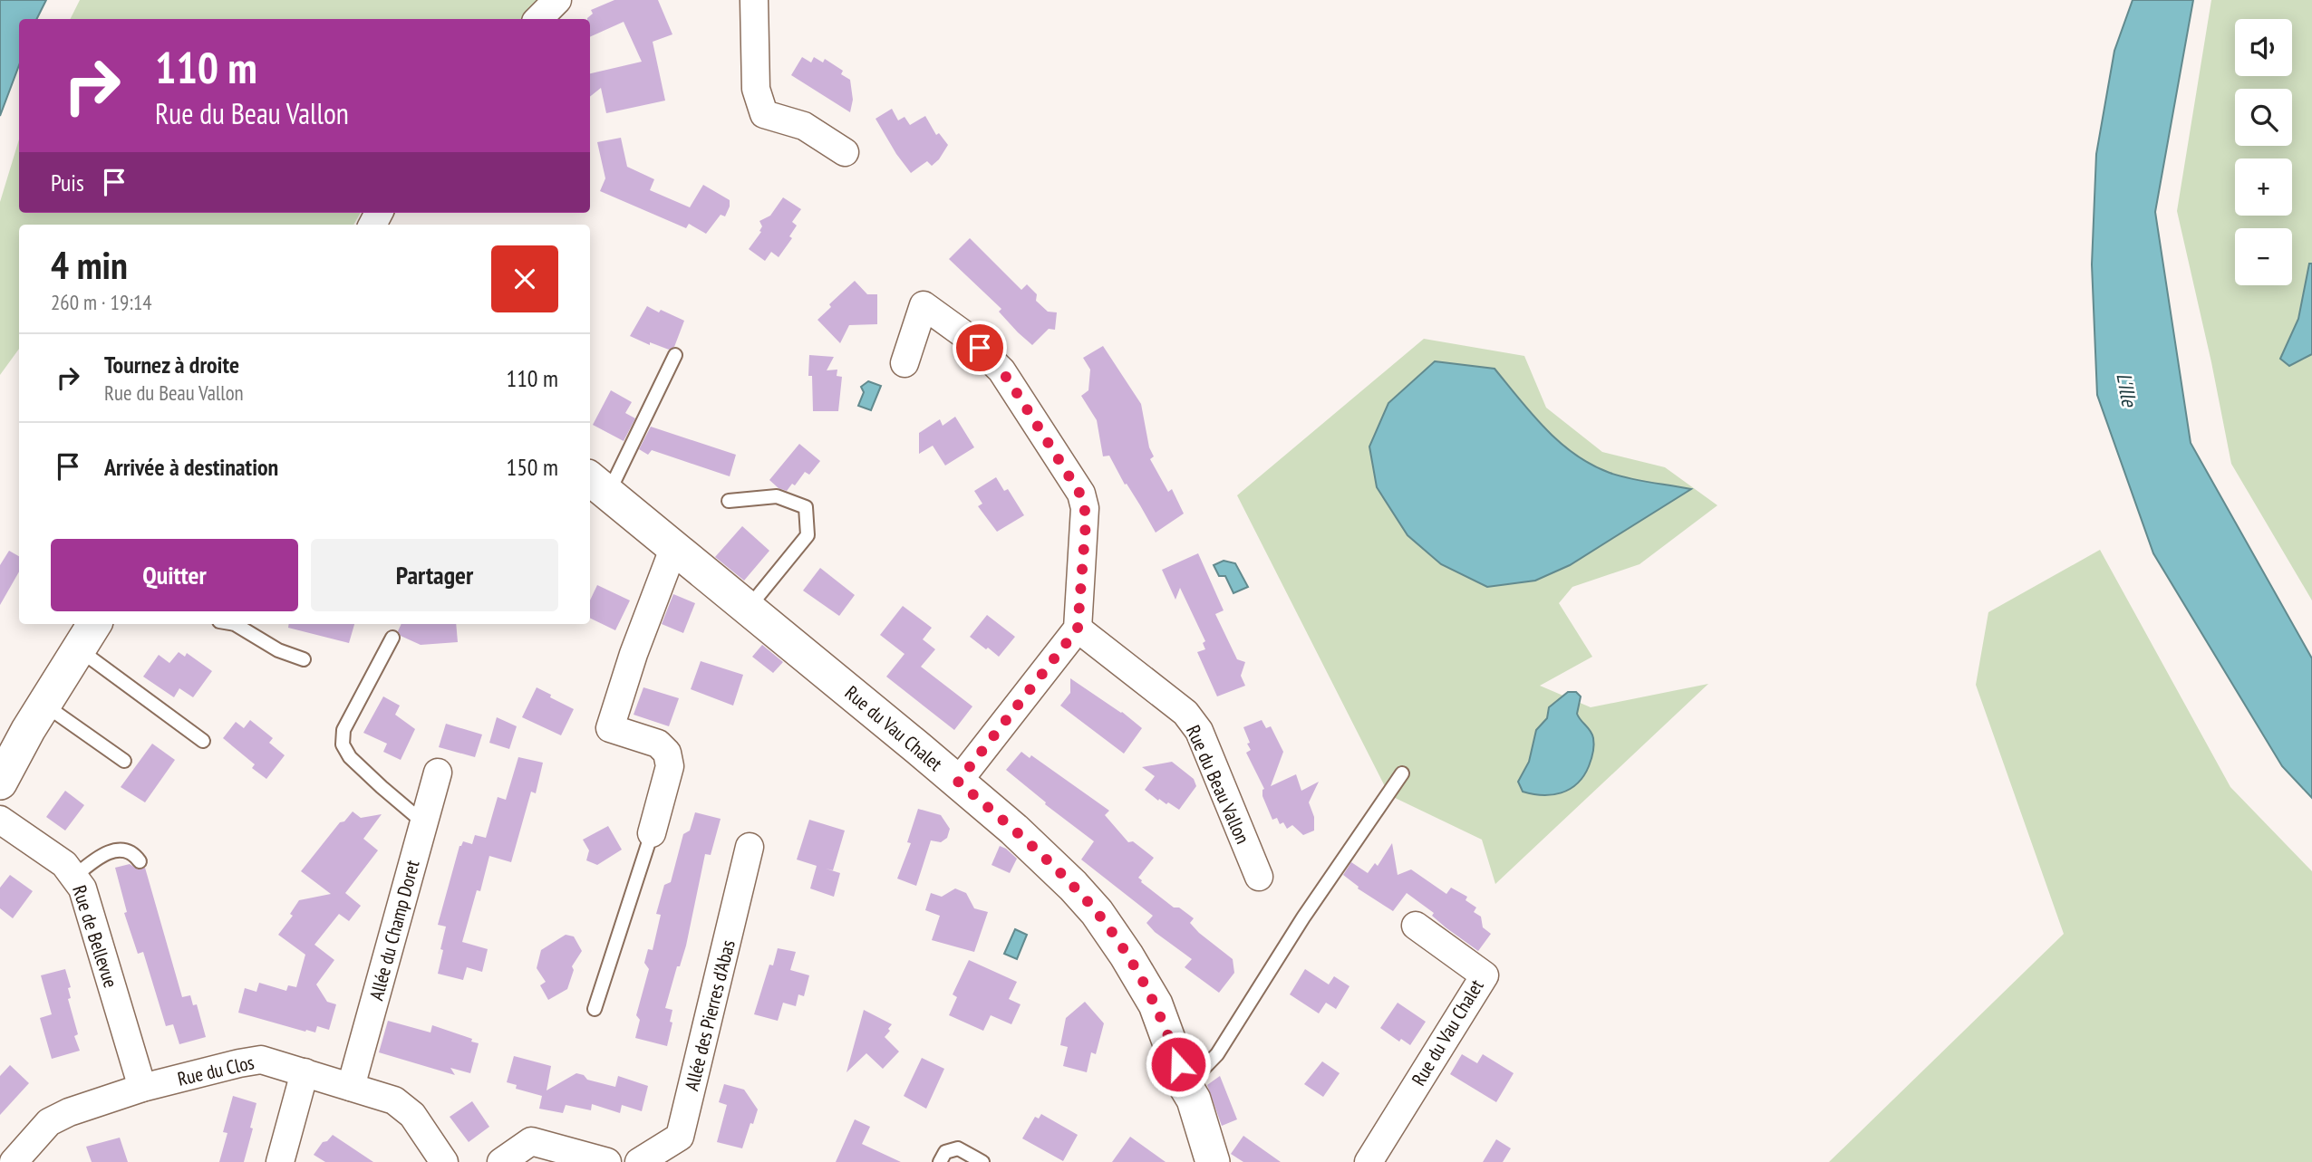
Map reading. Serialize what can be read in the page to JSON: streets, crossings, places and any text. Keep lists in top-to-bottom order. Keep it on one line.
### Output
{"streets":{"street":["Rue du Vau Chalet","Rue du Beau Vallon","Allée du Champ Doret","Rue de Bellevue","Allée des Pierres d'Abas","Rue du Clos"]},"crossings":[["Allée du Champ Doret","Rue du Clos"],["Rue de Bellevue","Rue du Clos"]],"water":["L'Ille"],"page":{"map_buttons":["+","−"],"turn":["110 m","Rue du Beau Vallon"],"then":"Puis","heading":["4 min","260 m · 19:14"],"list":[{"name":"Tournez à droite","note":"Rue du Beau Vallon","value":"110 m"},{"name":"Arrivée à destination","value":"150 m"}],"buttons":["Quitter","Partager"]}}
